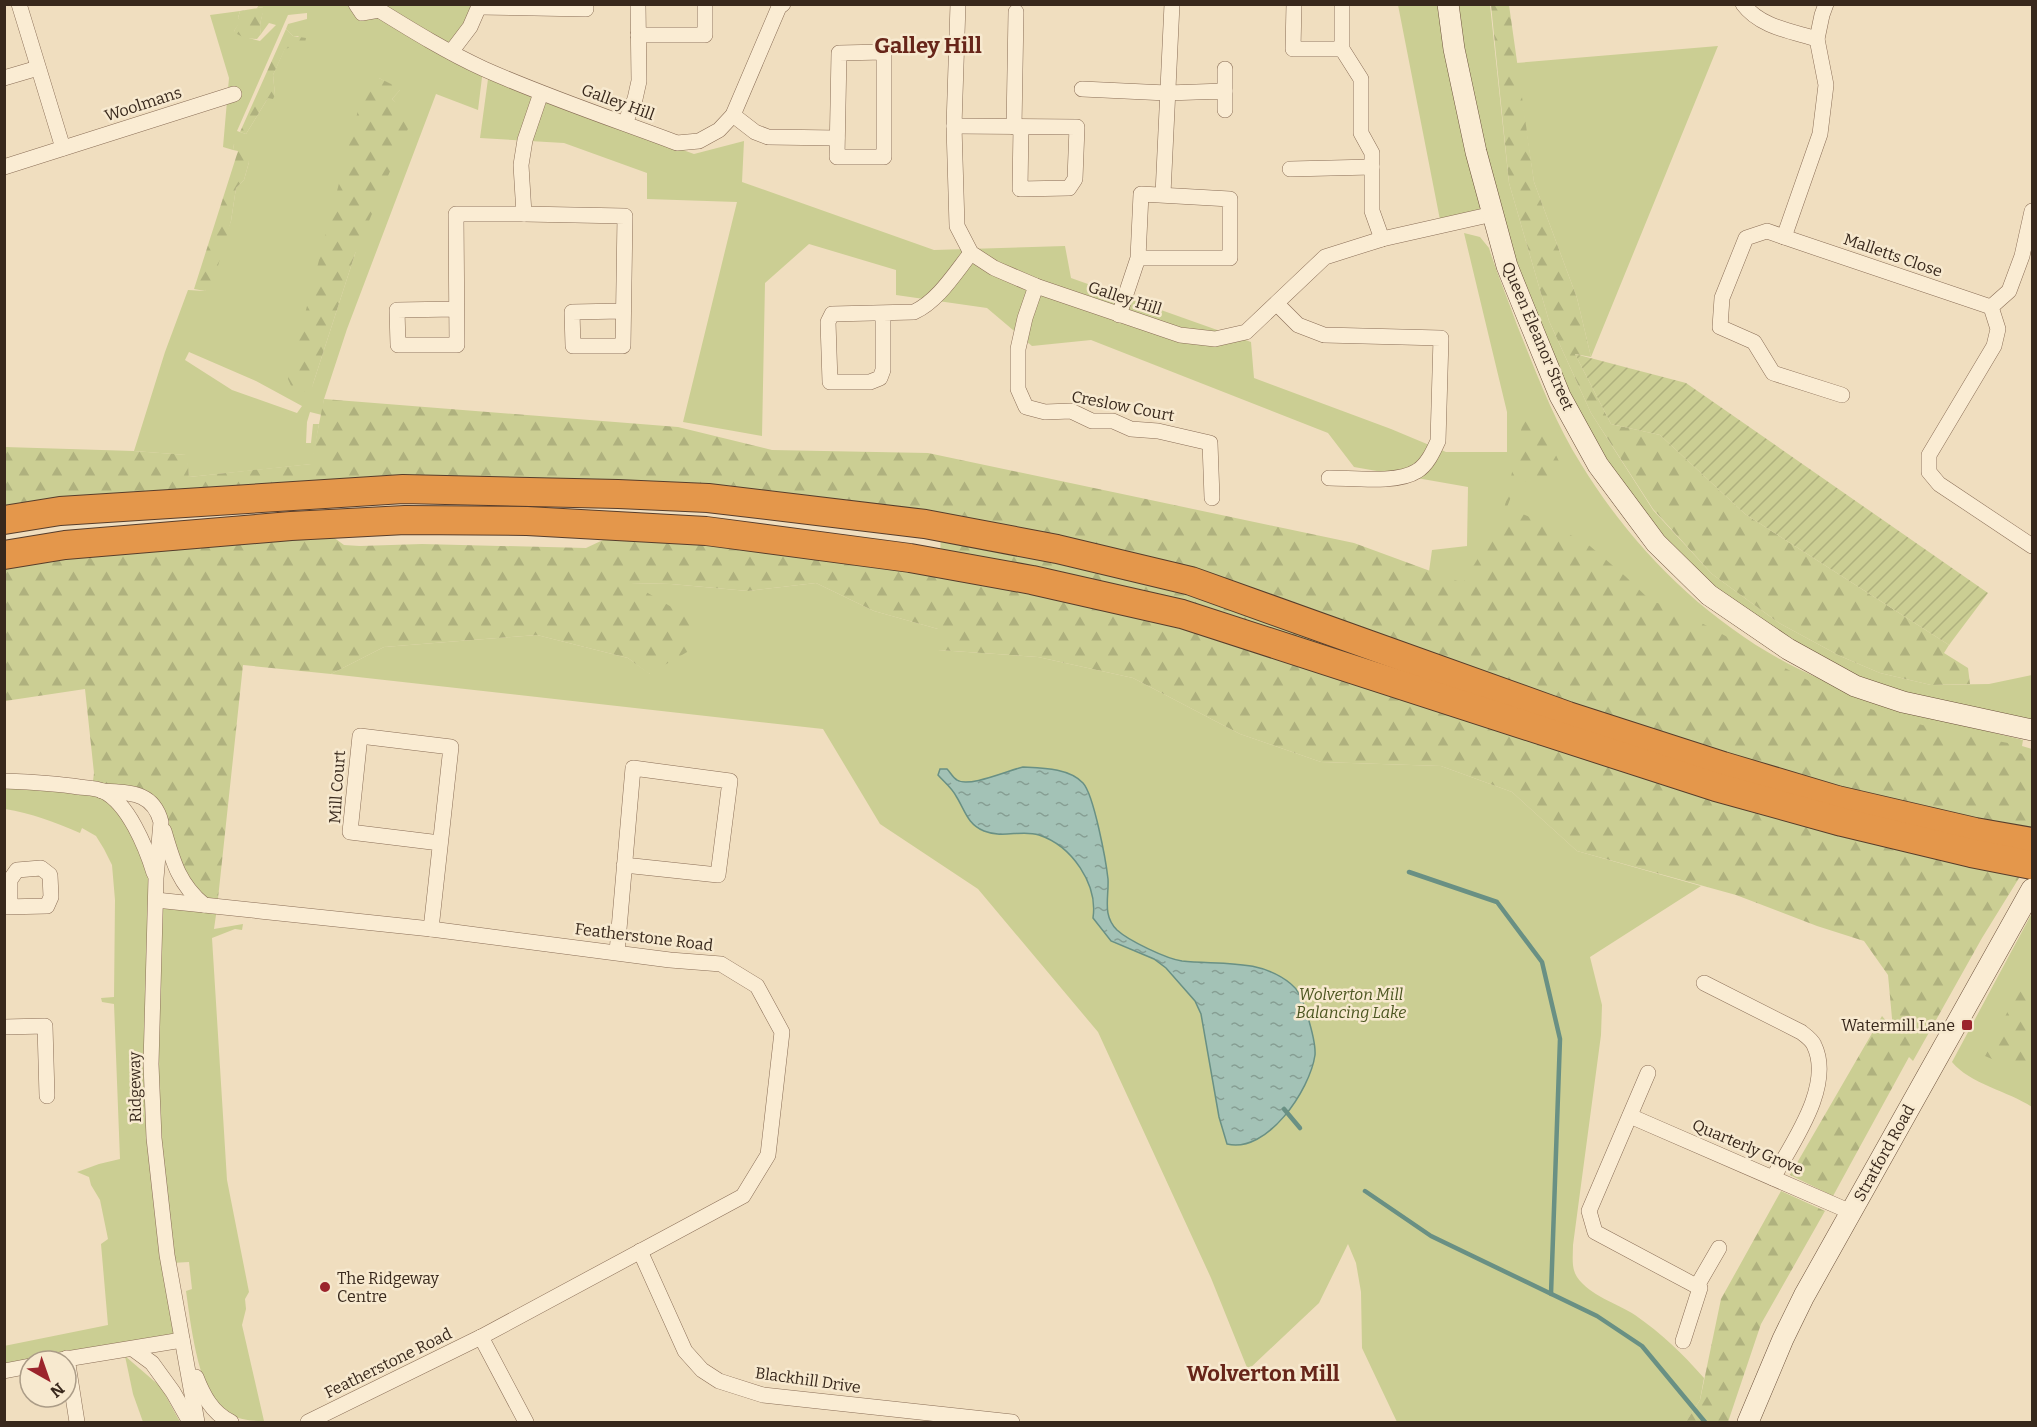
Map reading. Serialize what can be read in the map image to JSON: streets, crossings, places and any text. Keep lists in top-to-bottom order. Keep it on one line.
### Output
{"streets":{"street":["Galley Hill","Woolmans","Malletts Close","Queen Eleanor Street","Creslow Court","Mill Court","Featherstone Road","Ridgeway","Quarterly Grove","Stratford Road","Blackhill Drive"]},"crossings":[["Galley Hill","Queen Eleanor Street"],["Galley Hill","Creslow Court"],["Mill Court","Featherstone Road"],["Featherstone Road","Ridgeway"],["Featherstone Road","Blackhill Drive"],["Quarterly Grove","Stratford Road"]],"districts":["Galley Hill","Wolverton Mill"],"parks":["Wolverton Mill Balancing Lake"],"places":{"transit":["Watermill Lane"],"other":["The Ridgeway Centre"]},"north":"bottom right"}
